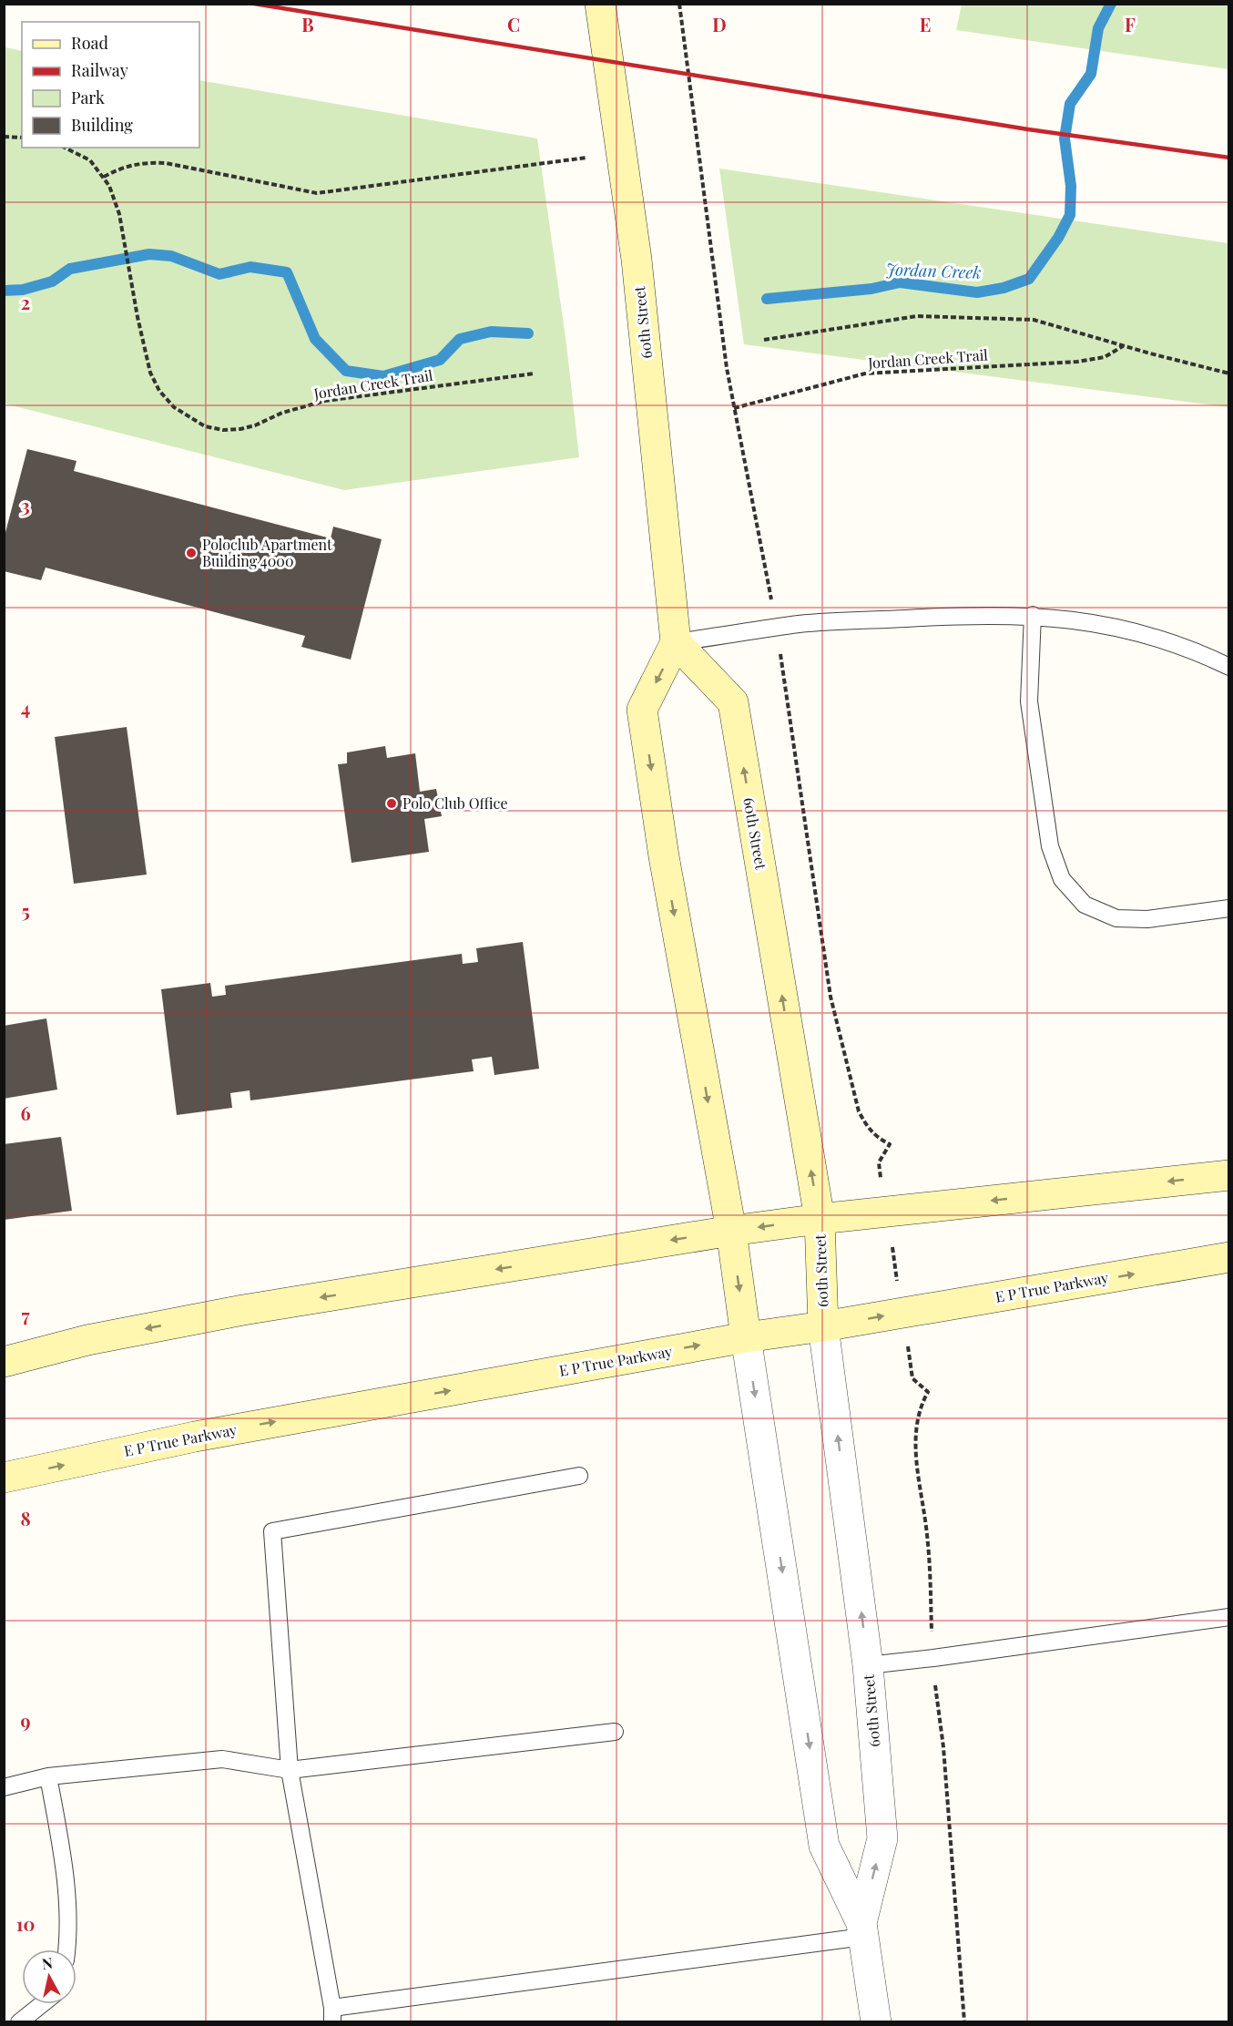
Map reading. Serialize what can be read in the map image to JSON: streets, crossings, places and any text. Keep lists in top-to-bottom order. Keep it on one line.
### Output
{"streets":{"main road":["60th Street","E P True Parkway"],"path":["Jordan Creek Trail"]},"crossings":[["60th Street","E P True Parkway"]],"water":["Jordan Creek"],"places":["Poloclub Apartment Building 4000","Polo Club Office"],"legend":["Road","Railway","Park","Building"],"north":"top","grid":{"columns":["B","C","D","E","F"],"rows":["2","3","4","5","6","7","8","9","10"]}}
